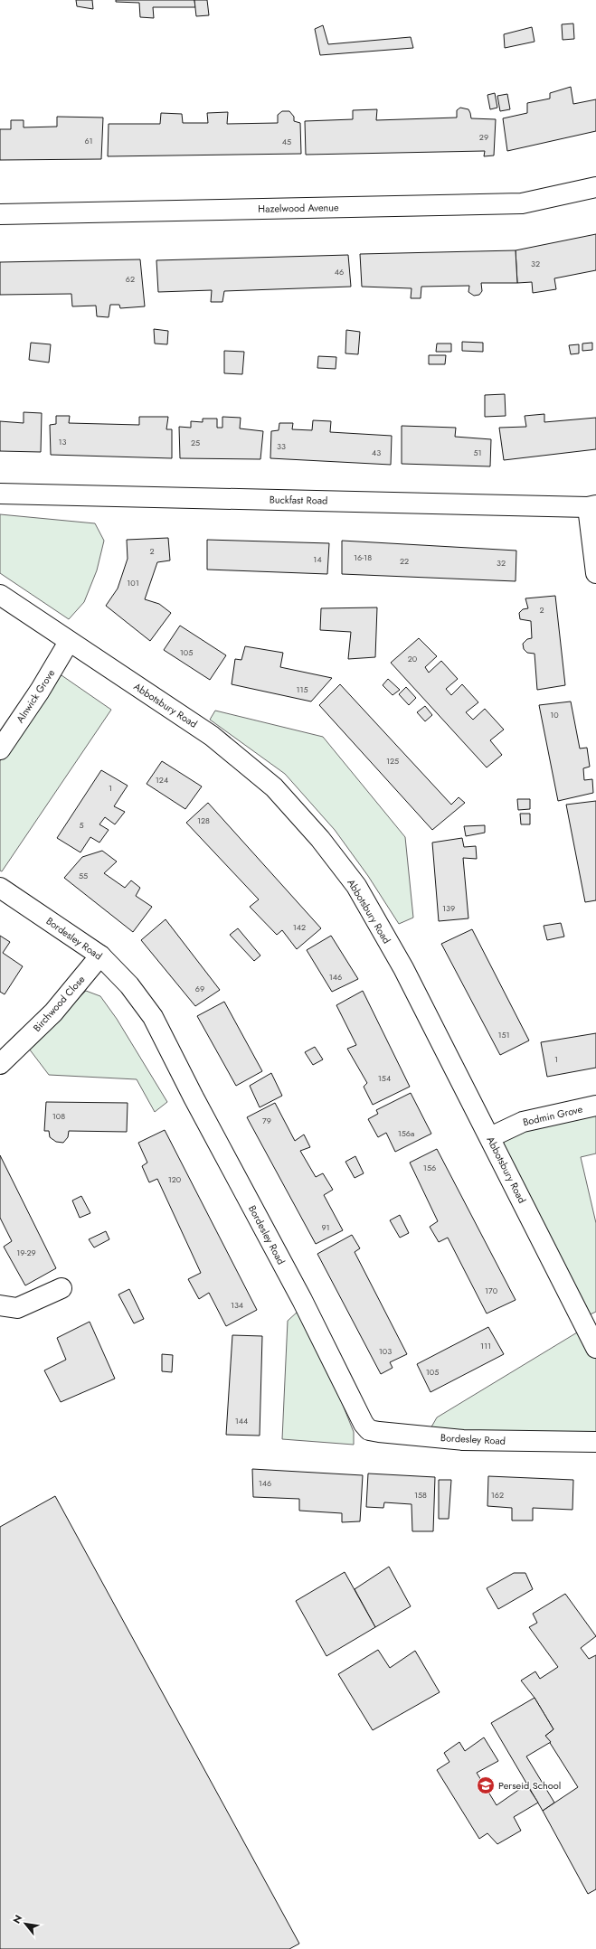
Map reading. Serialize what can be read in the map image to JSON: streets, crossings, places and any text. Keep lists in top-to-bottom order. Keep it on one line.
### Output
{"streets":{"street":["Hazelwood Avenue","Buckfast Road","Alnwick Grove","Abbotsbury Road","Bordesley Road","Birchwood Close","Bodmin Grove"]},"crossings":[["Alnwick Grove","Abbotsbury Road"],["Abbotsbury Road","Bodmin Grove"],["Bordesley Road","Birchwood Close"]],"places":{"school or university":["Perseid School"]},"house_numbers":["29","61","45","32","46","62","13","25","33","43","51","2","16-18","14","22","32","101","2","105","20","115","10","125","124","1","128","5","55","139","142","146","69","151","1","154","108","79","156a","156","120","91","19-29","170","134","111","103","105","144","146","158","162"],"north":"top left"}
